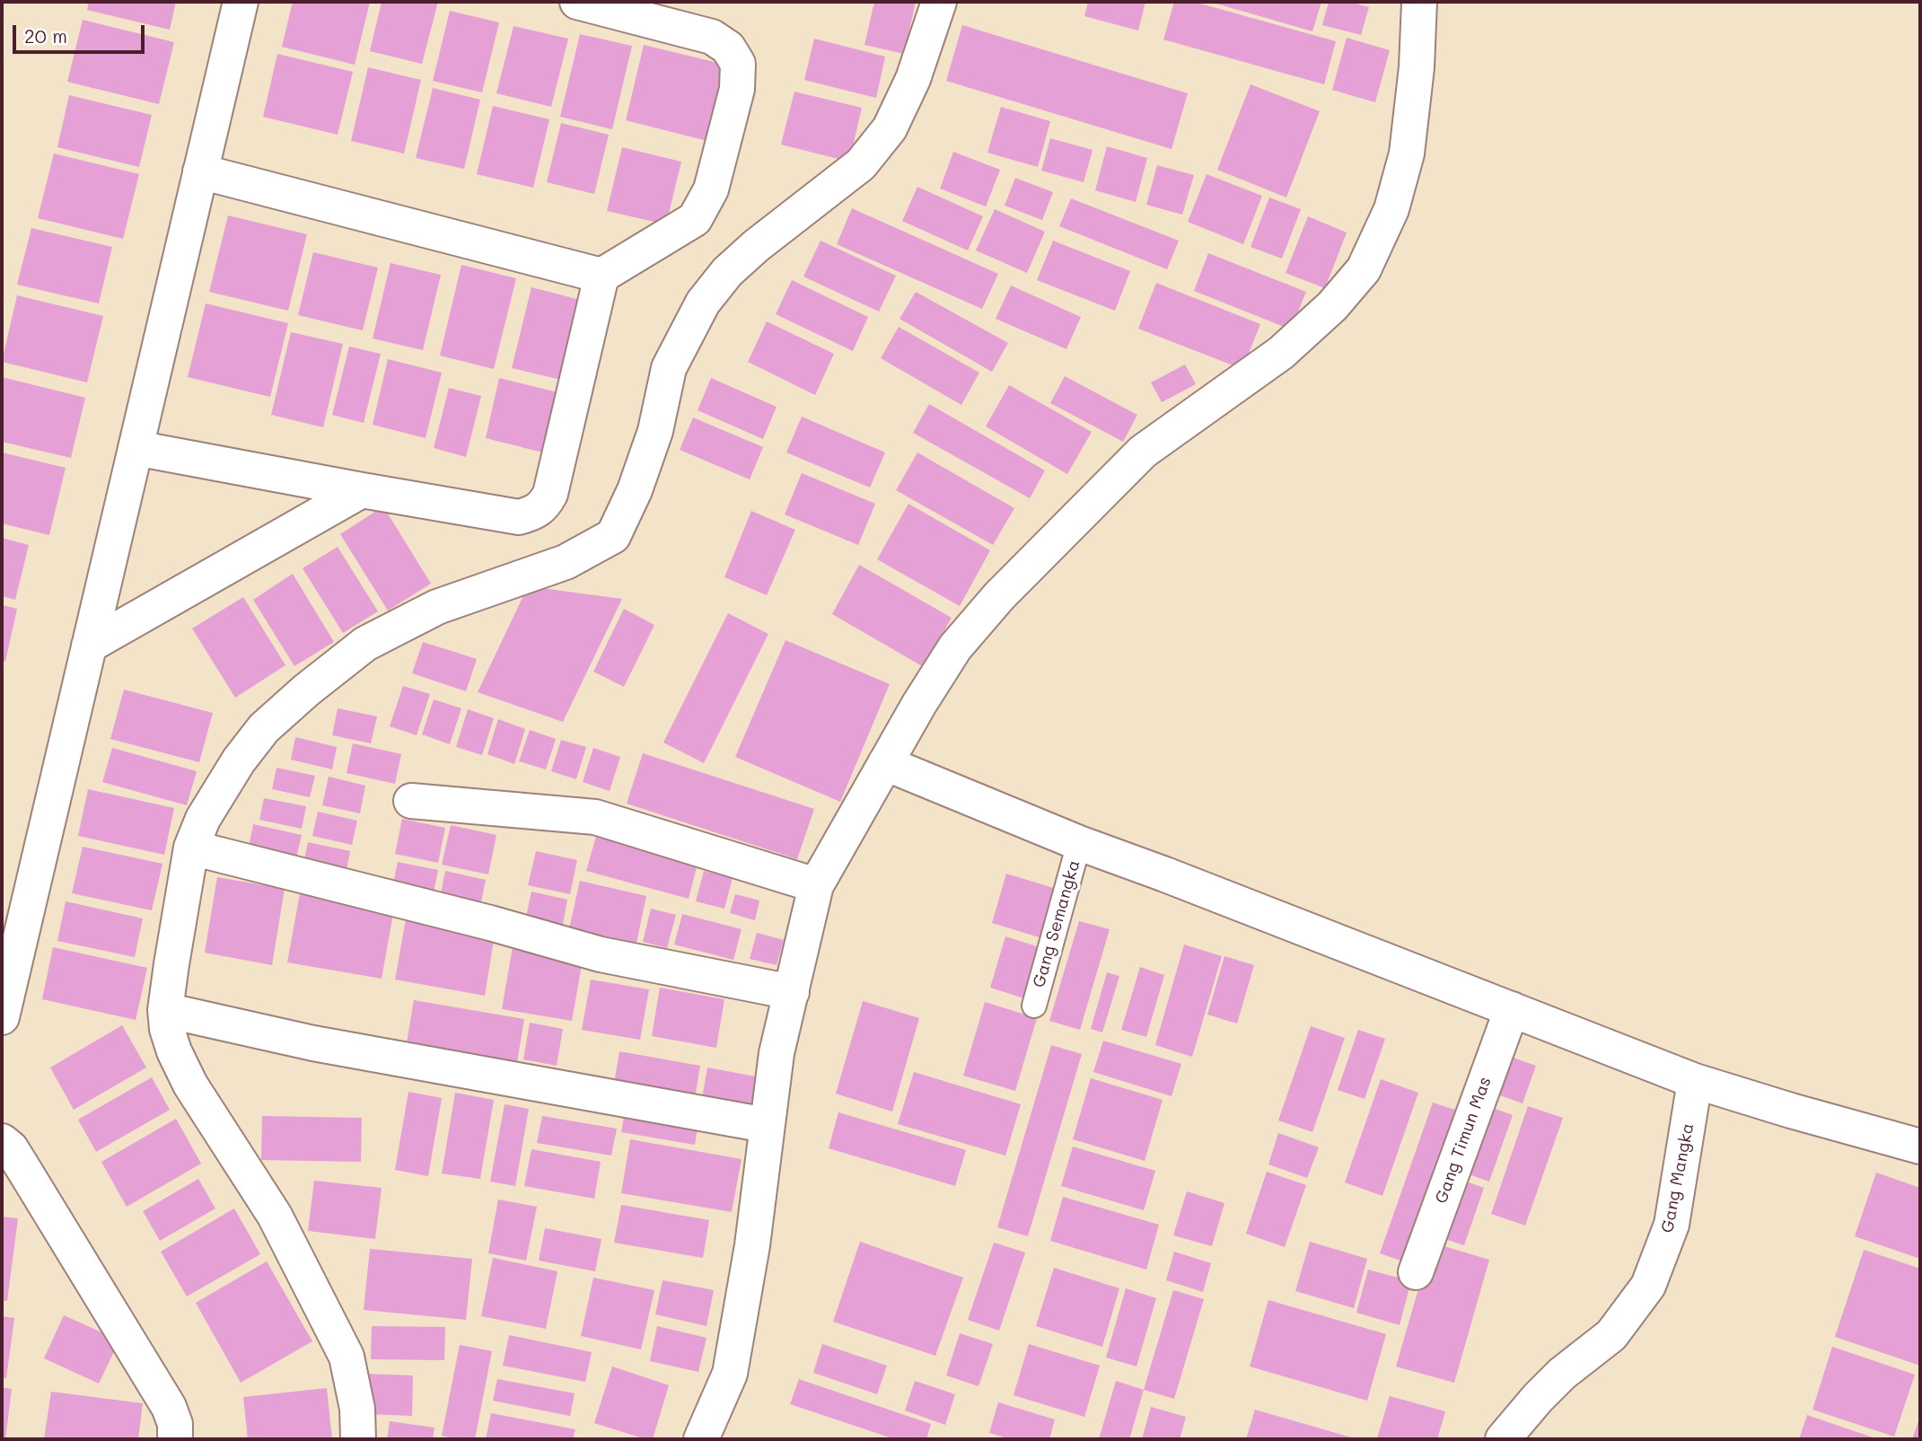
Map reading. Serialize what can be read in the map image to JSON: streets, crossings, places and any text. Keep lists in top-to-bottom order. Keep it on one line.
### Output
{"streets":{"street":["Gang Timun Mas","Gang Mangka"],"lane":["Gang Semangka"]},"scale_bar":"20 m"}
